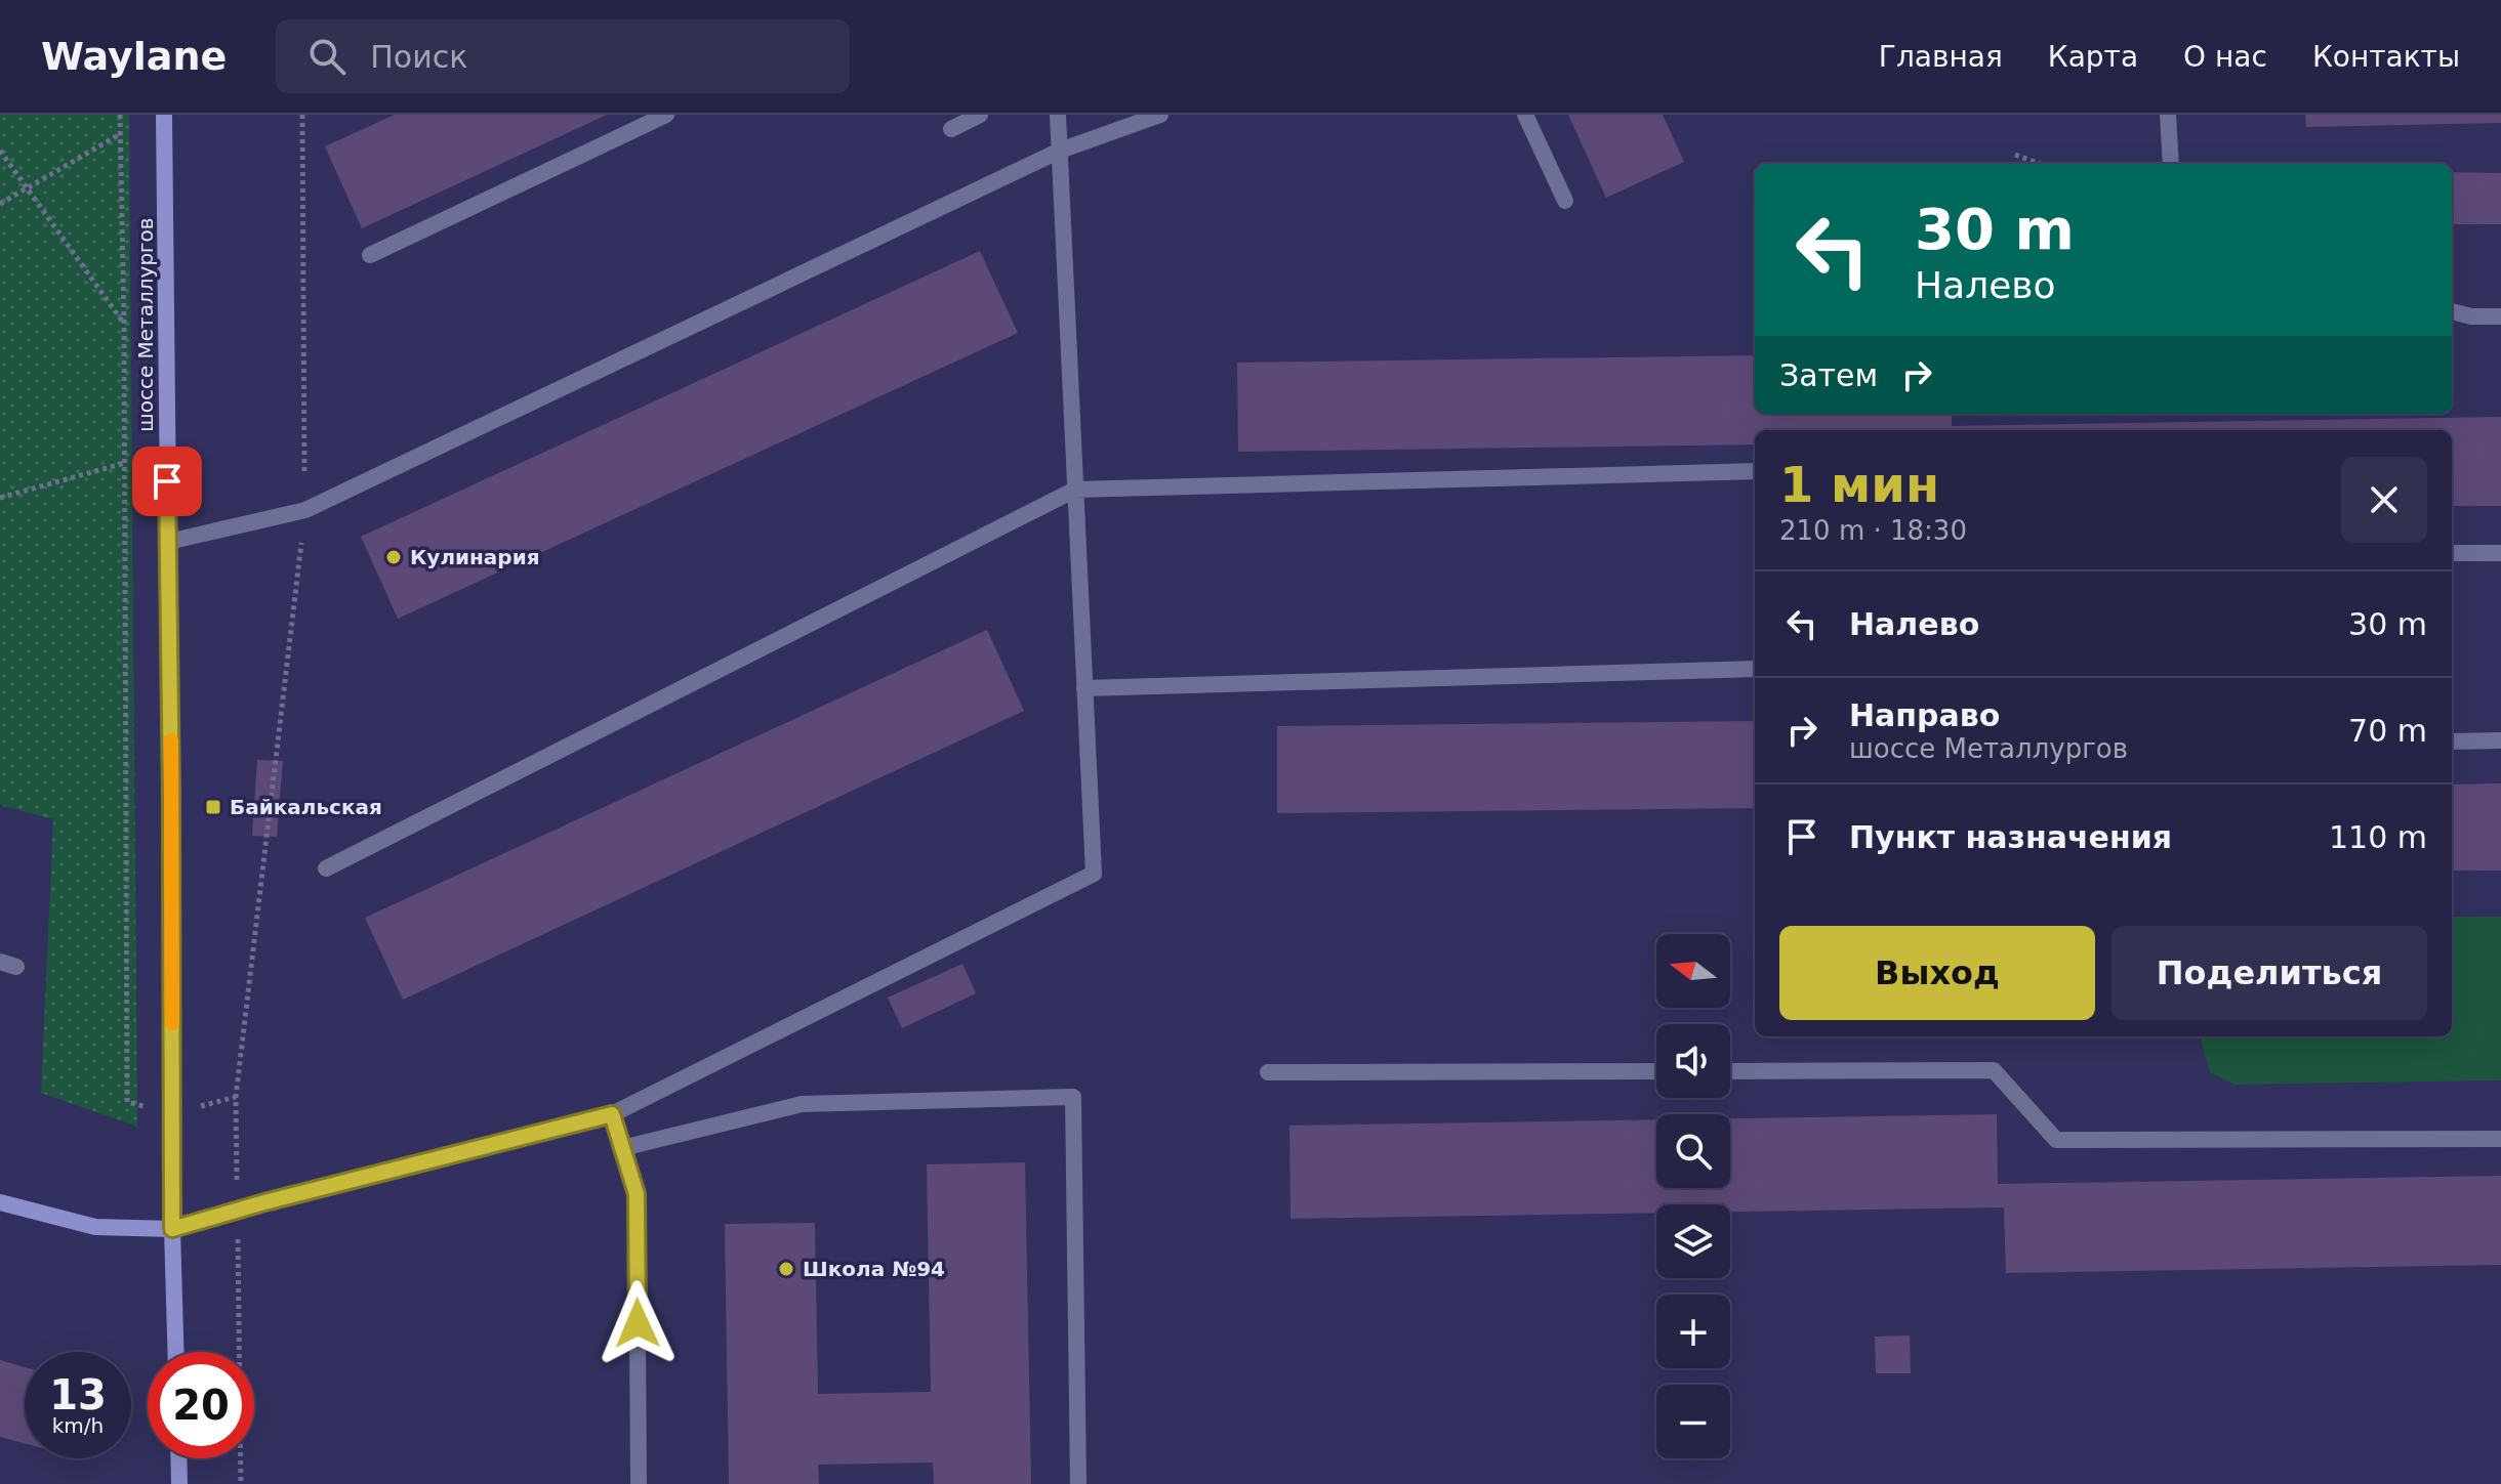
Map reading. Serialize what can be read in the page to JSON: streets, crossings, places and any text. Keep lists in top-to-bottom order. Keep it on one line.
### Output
{"streets":{"main road":["шоссе Металлургов"]},"places":{"other":["Кулинария","Школа №94"],"transit":["Байкальская"]},"north":"left","page":{"header":"Waylane","search":"Поиск","nav":["Главная","Карта","О нас","Контакты"],"turn":["30 m","Налево"],"then":"Затем","heading":["1 мин","210 m · 18:30"],"list":[{"name":"Налево","value":"30 m"},{"name":"Направо","note":"шоссе Металлургов","value":"70 m"},{"name":"Пункт назначения","value":"110 m"}],"buttons":["Выход","Поделиться"],"map_buttons":["+","−"],"speed":"13 km/h","limit":"20"}}
